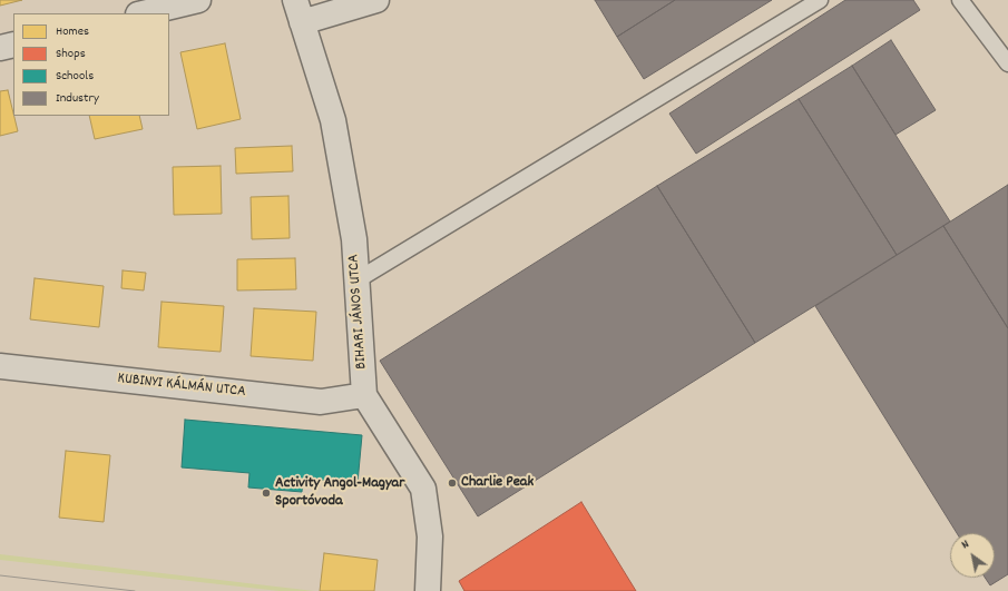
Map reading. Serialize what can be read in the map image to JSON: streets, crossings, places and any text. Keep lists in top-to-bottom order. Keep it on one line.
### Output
{"streets":{"street":["BIHARI JÁNOS UTCA","KUBINYI KÁLMÁN UTCA"]},"crossings":[["BIHARI JÁNOS UTCA","KUBINYI KÁLMÁN UTCA"]],"places":["Charlie Peak","Activity Angol-Magyar Sportóvoda"],"legend":["Homes","Shops","Schools","Industry"],"north":"top left"}
